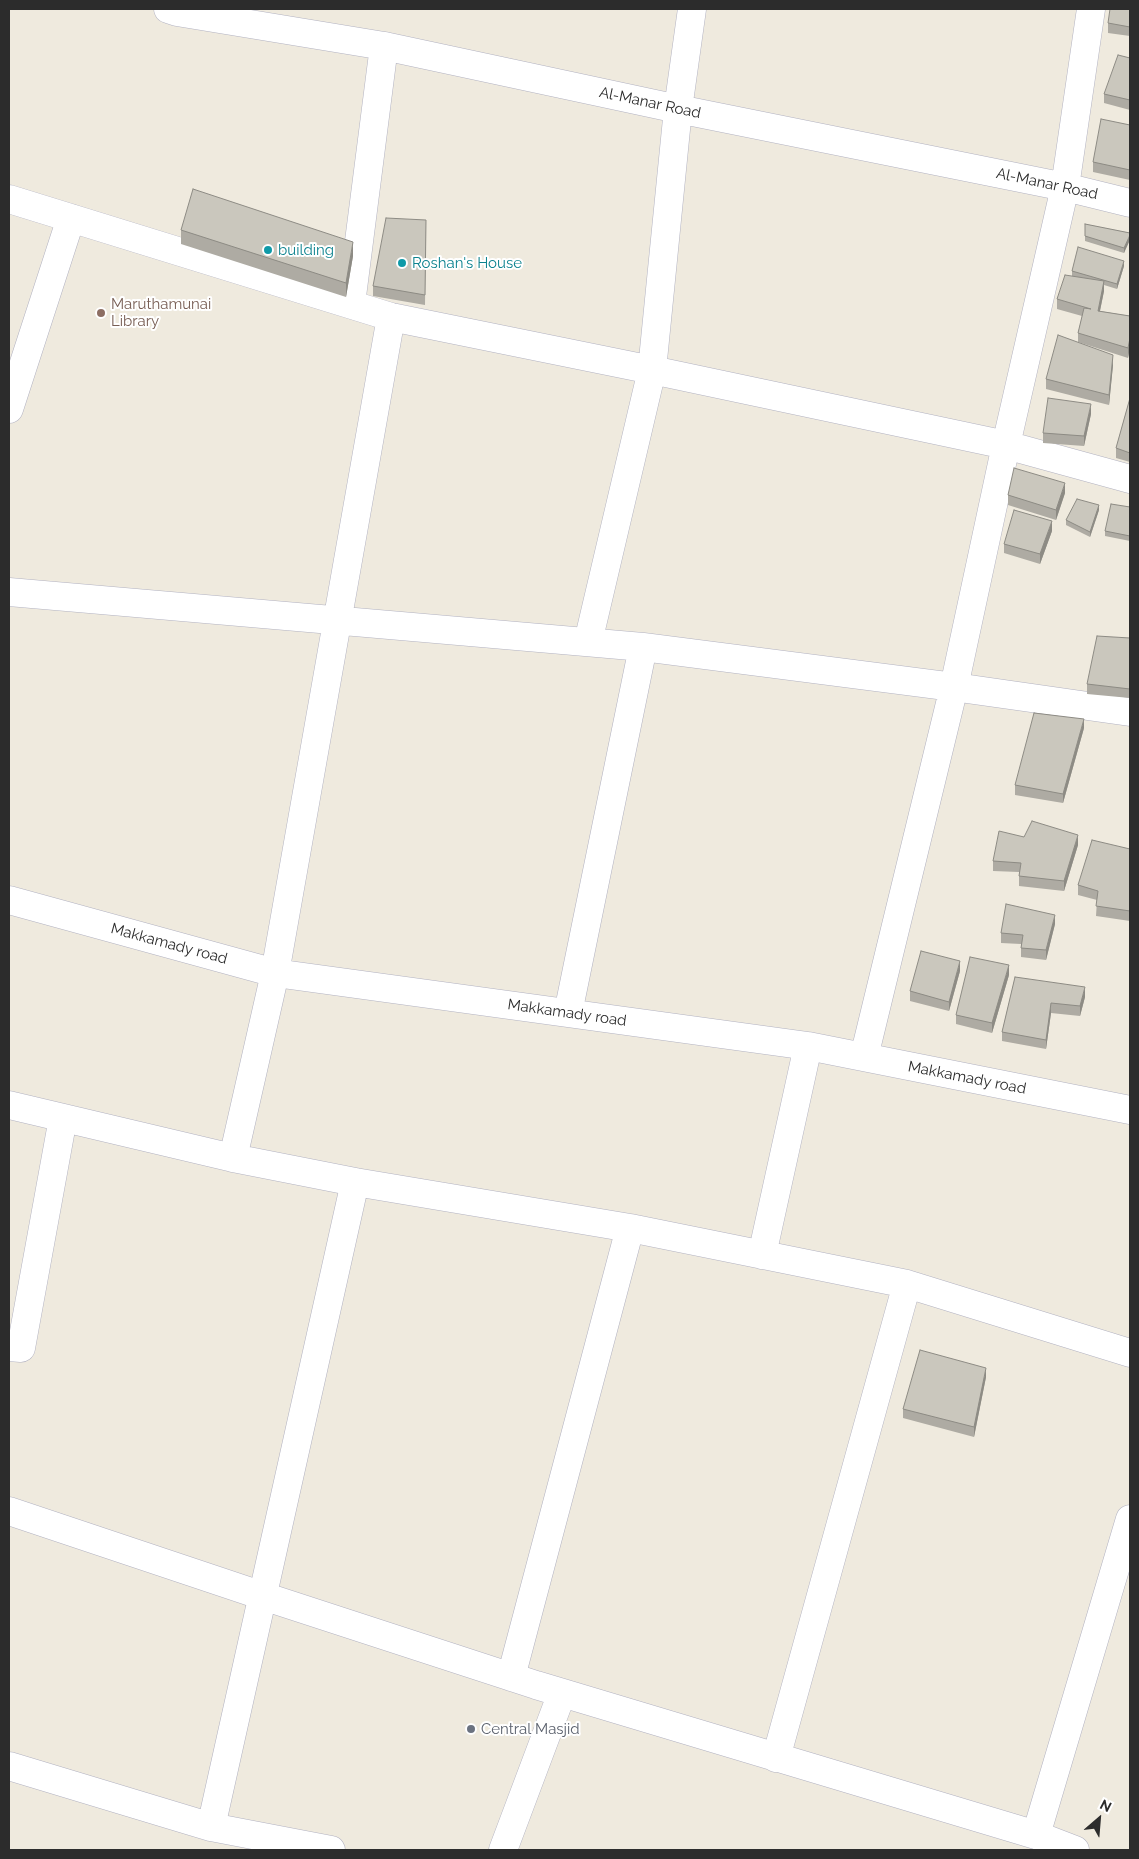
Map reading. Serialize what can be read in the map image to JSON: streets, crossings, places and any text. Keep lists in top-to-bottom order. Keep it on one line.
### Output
{"streets":{"street":["Al-Manar Road","Makkamady road"]},"places":["building","Roshan's House","Maruthamunai Library","Central Masjid"],"north":"top right"}
